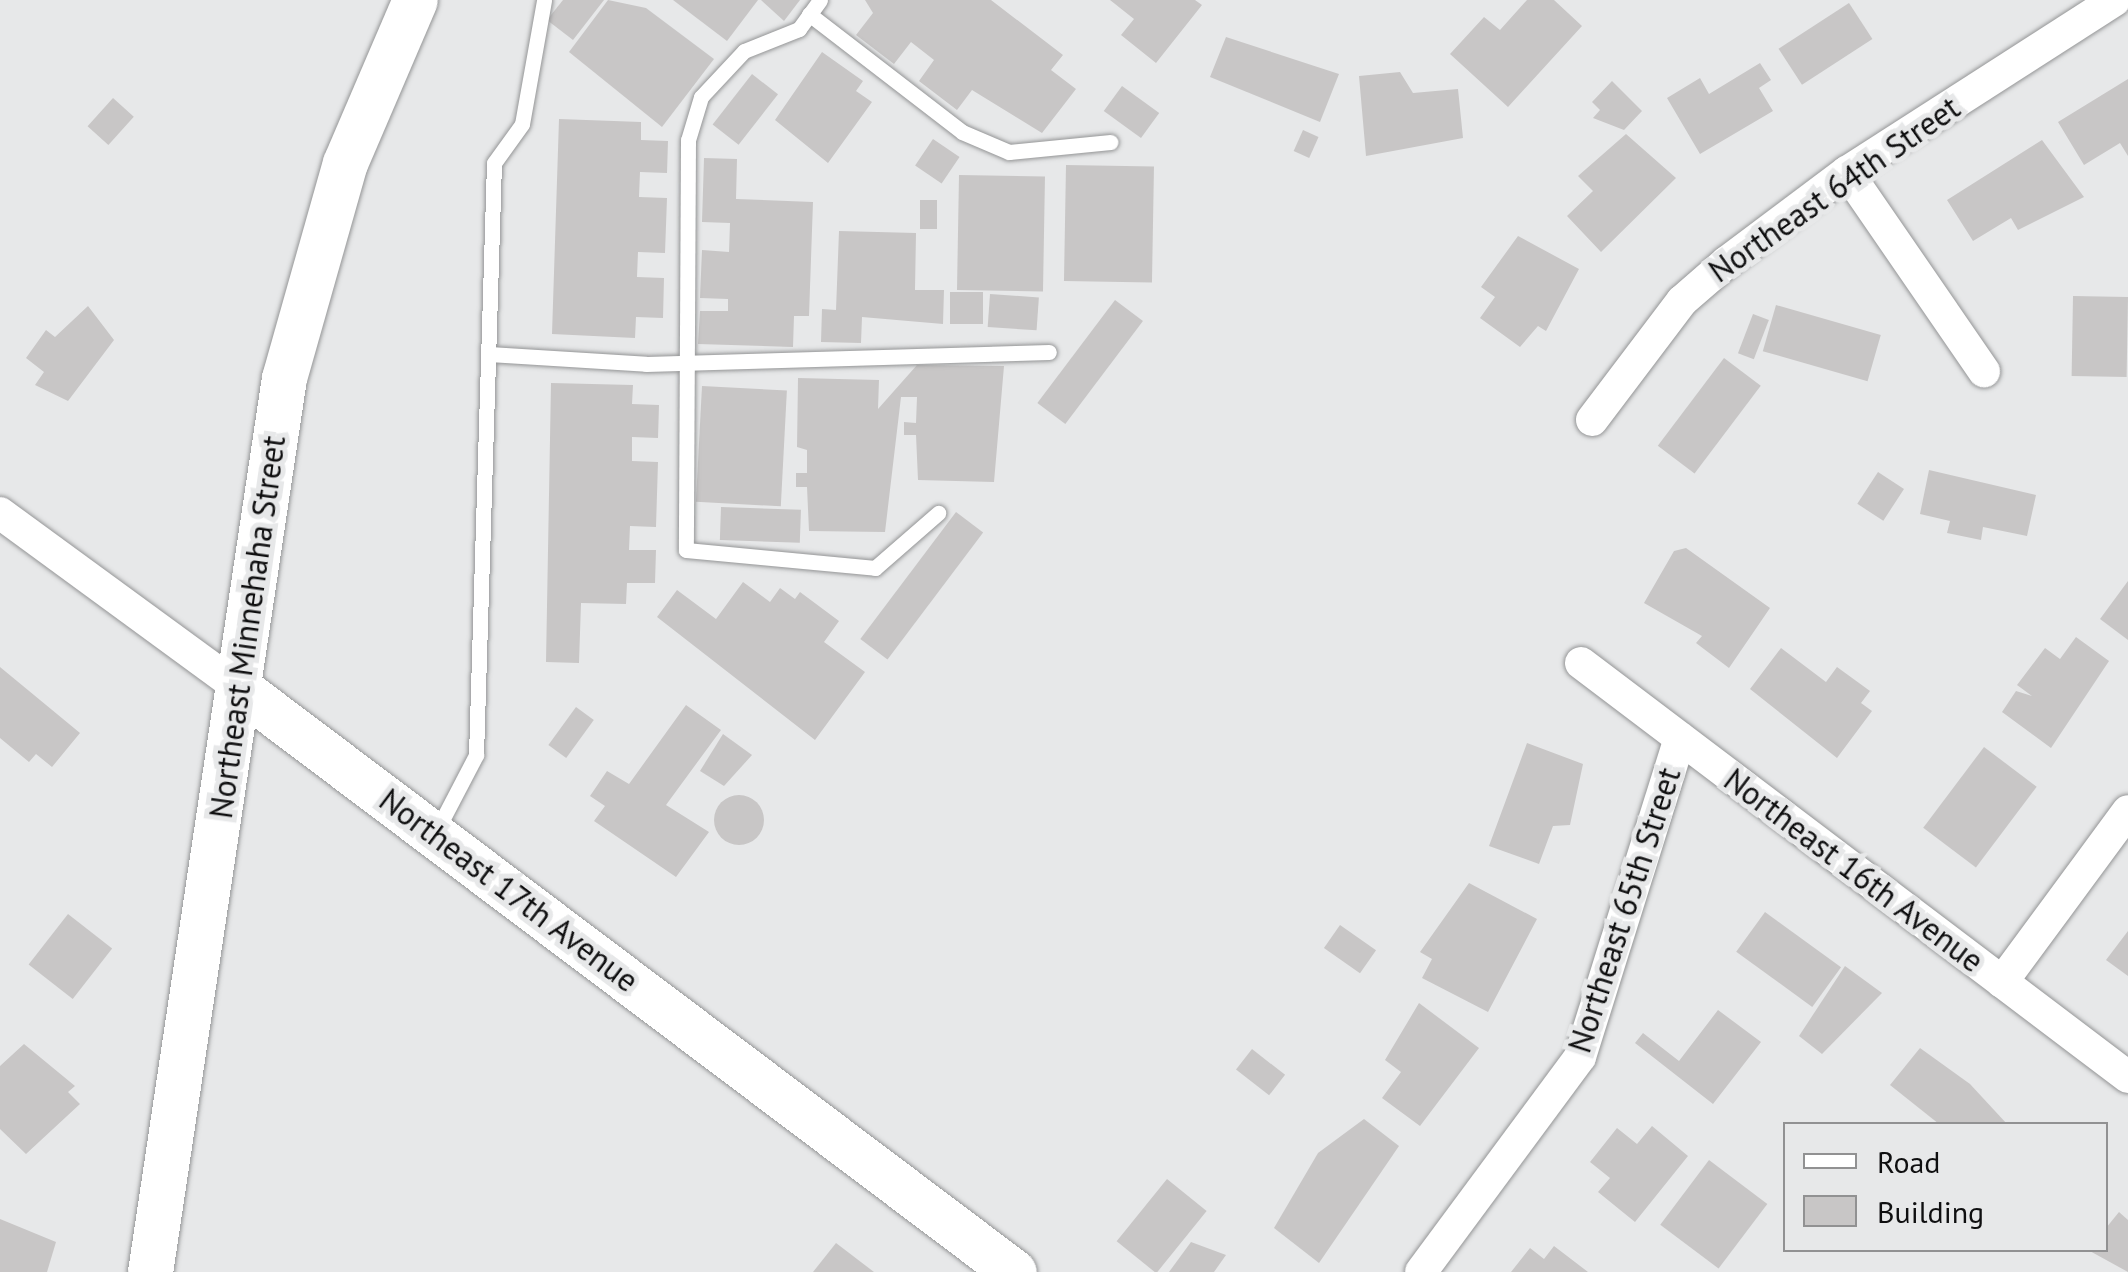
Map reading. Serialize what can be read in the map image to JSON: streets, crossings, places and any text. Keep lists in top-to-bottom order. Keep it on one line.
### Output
{"streets":{"main road":["Northeast Minnehaha Street","Northeast 17th Avenue"],"street":["Northeast 64th Street","Northeast 16th Avenue","Northeast 65th Street"]},"crossings":[["Northeast Minnehaha Street","Northeast 17th Avenue"],["Northeast 16th Avenue","Northeast 65th Street"]],"legend":["Road","Building"]}
